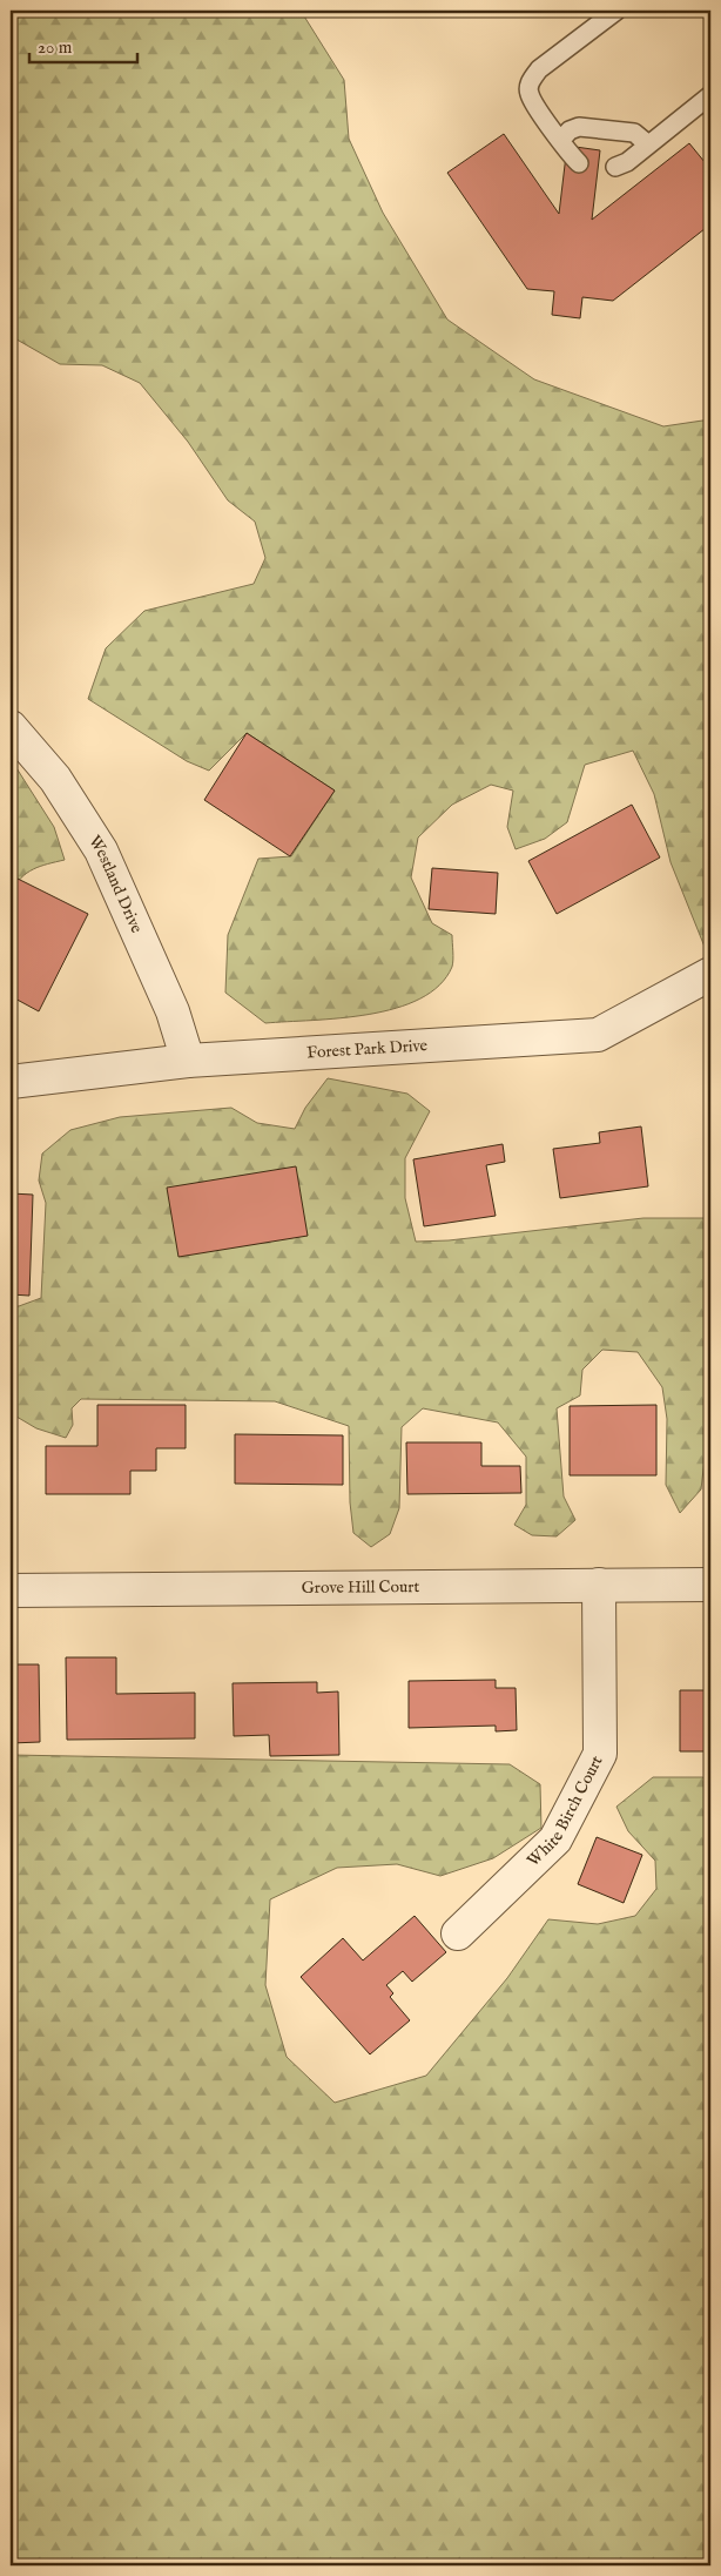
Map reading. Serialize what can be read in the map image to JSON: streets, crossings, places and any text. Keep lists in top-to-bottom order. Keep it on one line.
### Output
{"streets":{"street":["Westland Drive","Forest Park Drive","Grove Hill Court","White Birch Court"]},"crossings":[["Westland Drive","Forest Park Drive"],["Grove Hill Court","White Birch Court"]],"scale_bar":"20 m"}
